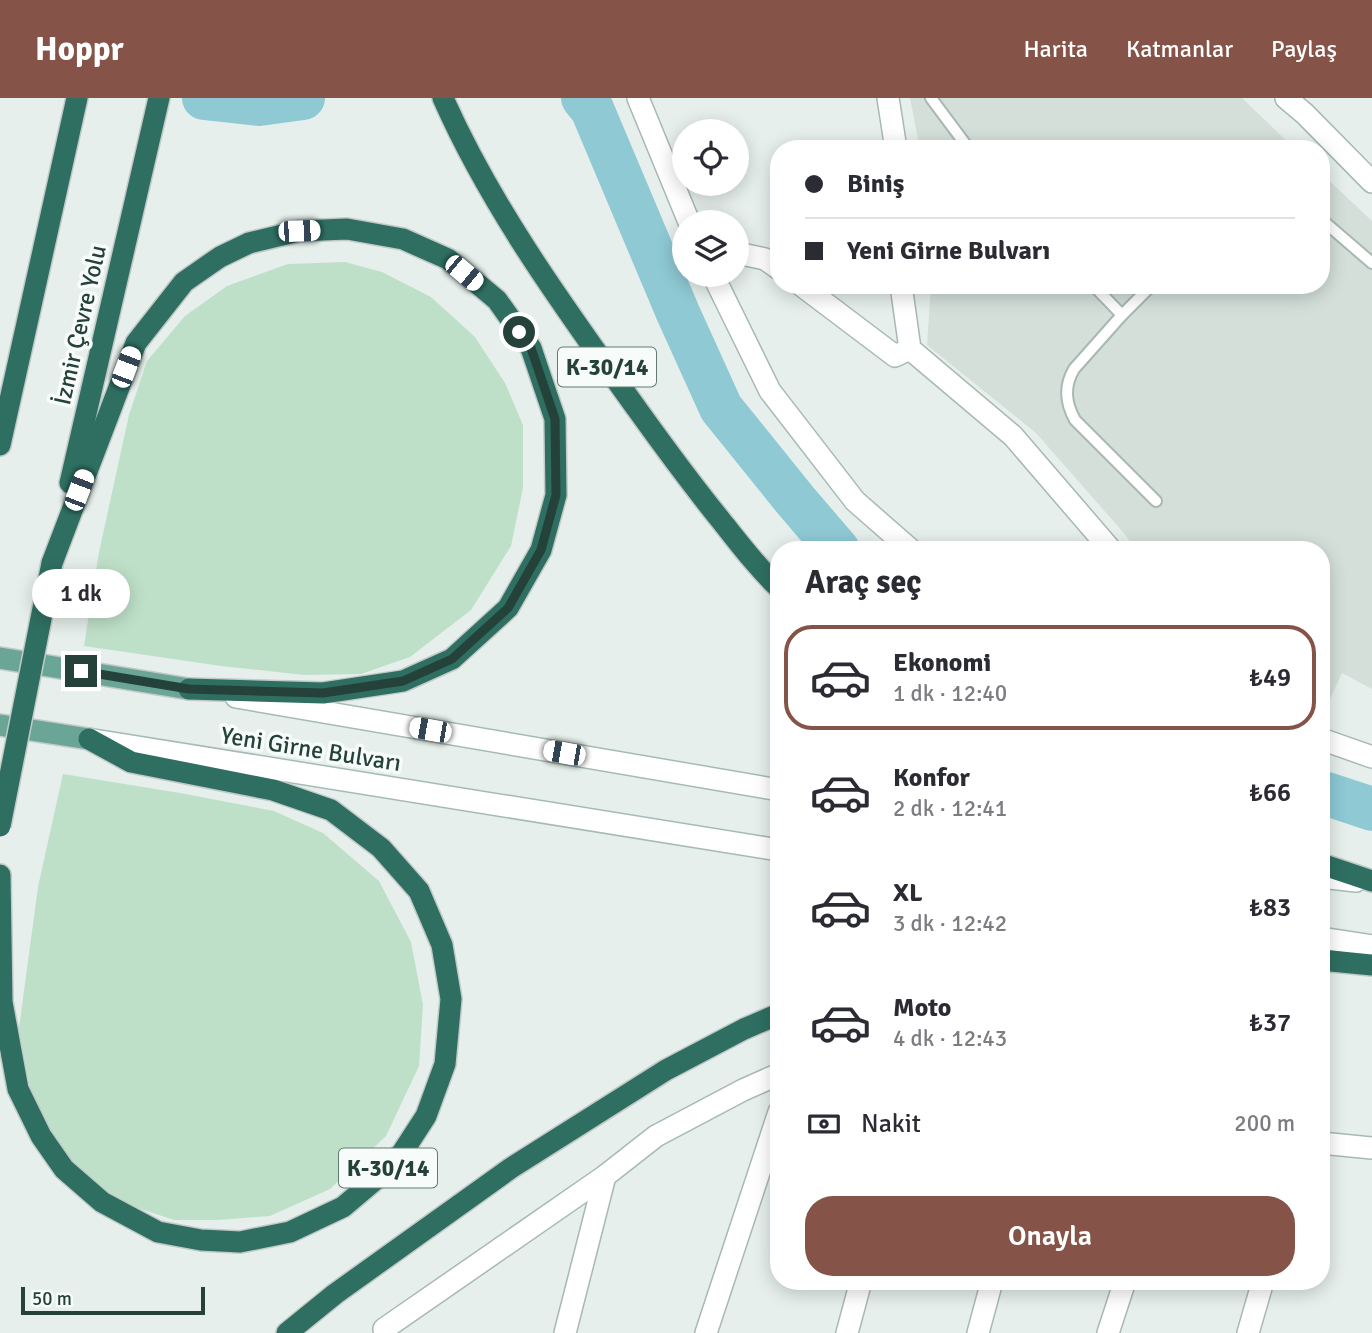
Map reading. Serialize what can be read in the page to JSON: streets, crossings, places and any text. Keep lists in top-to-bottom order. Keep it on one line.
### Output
{"streets":{"highway":["İzmir Çevre Yolu","K-30/14"],"main road":["Yeni Girne Bulvarı"]},"crossings":[["İzmir Çevre Yolu","K-30/14"],["K-30/14","Yeni Girne Bulvarı"]],"scale_bar":"50 m","page":{"header":"Hoppr","nav":["Harita","Katmanlar","Paylaş"],"banner":["Biniş","Yeni Girne Bulvarı"],"heading":"Araç seç","bubble":"1 dk","list":[{"name":"Ekonomi","note":"1 dk · 12:40","value":"₺49"},{"name":"Konfor","note":"2 dk · 12:41","value":"₺66"},{"name":"XL","note":"3 dk · 12:42","value":"₺83"},{"name":"Moto","note":"4 dk · 12:43","value":"₺37"}],"pay":["Nakit","200 m"],"buttons":"Onayla","scale":"50 m"}}
